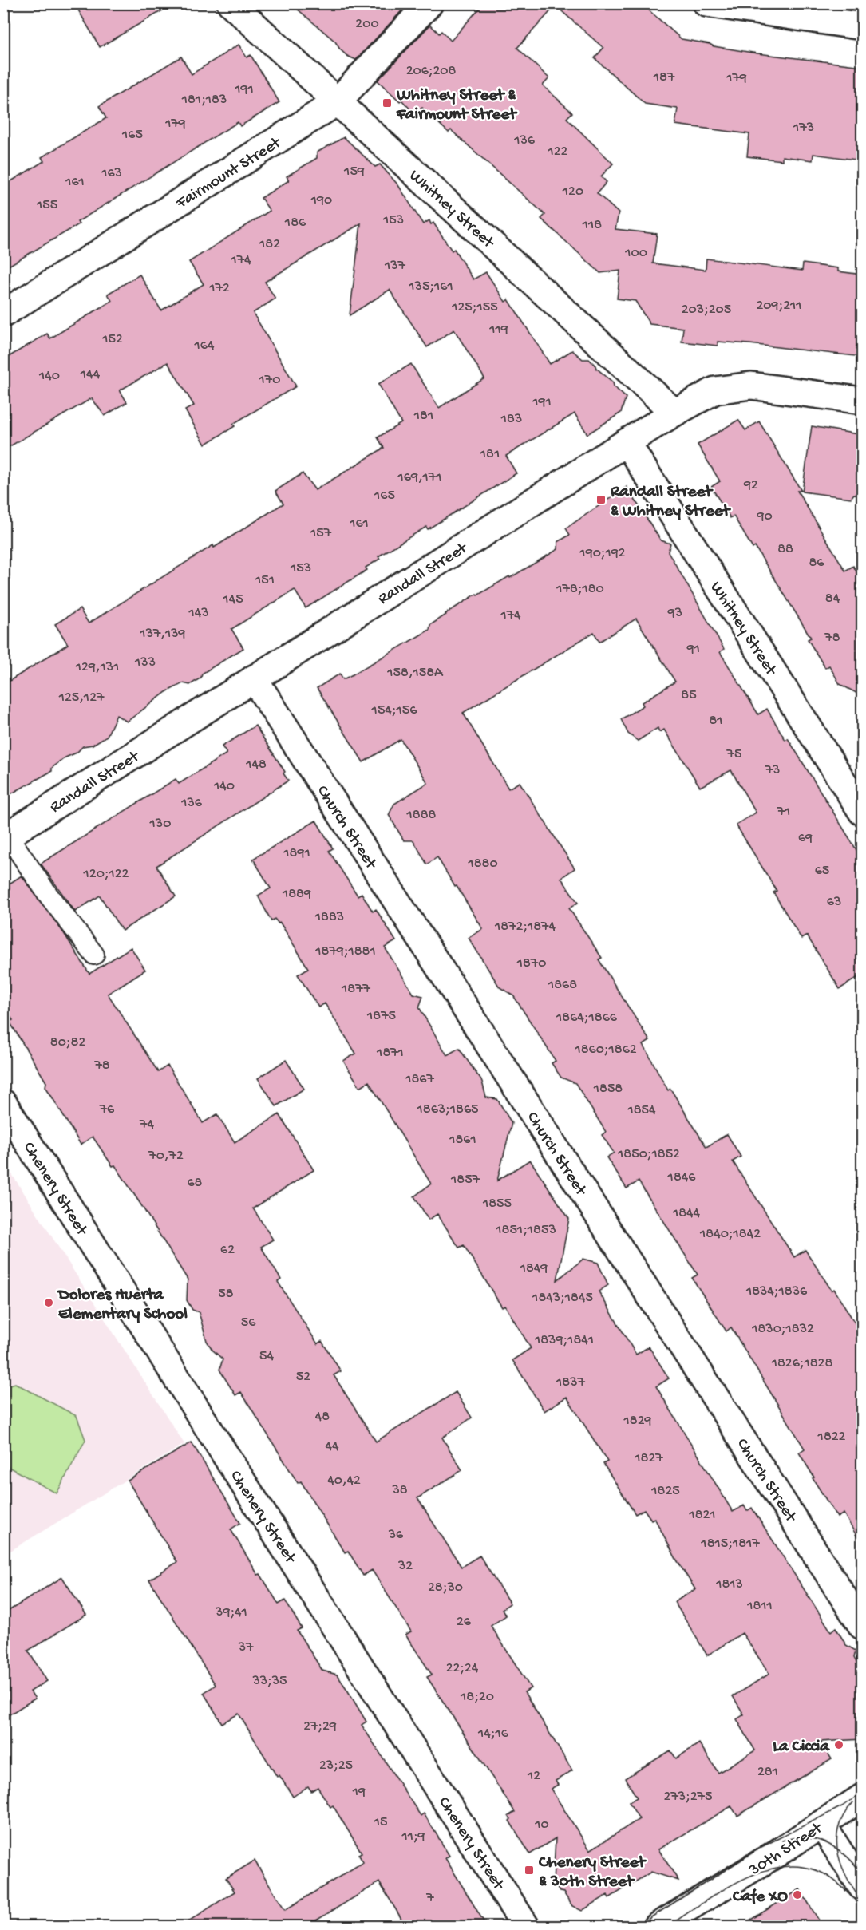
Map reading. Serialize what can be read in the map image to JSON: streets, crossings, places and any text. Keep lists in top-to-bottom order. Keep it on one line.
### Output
{"streets":{"street":["Fairmount Street","Whitney Street","Randall Street","Church Street","Chenery Street","30th Street"]},"crossings":[["Fairmount Street","Whitney Street"],["Whitney Street","Randall Street"],["Randall Street","Church Street"]],"places":{"transit":["Whitney Street & Fairmount Street","Randall Street & Whitney Street","Chenery Street & 30th Street"],"other":["Dolores Huerta Elementary School","La Ciccia","Cafe XO"]},"house_numbers":["200","206;208","187","179","191","181;183","179","173","165","136","122","159","163","161","120","190","155","153","186","118","182","100","174","137","135;161","172","209;211","125;155","203;205","119","152","164","144","140","170","191","181","183","181","169,171","92","165","90","161","157","88","190;192","86","153","151","178;180","84","145","143","93","174","137,139","78","91","133","129,131","158,158A","85","125,127","154;156","81","75","148","73","140","136","71","1888","130","69","1891","1880","65","120;122","1889","63","1883","1872;1874","1879;1881","1870","1868","1877","1875","1864;1866","80;82","1860;1862","1871","78","1867","1858","76","1863;1865","1854","74","1861","1850;1852","70,72","1846","1857","68","1855","1844","1851;1853","1840;1842","62","1849","1834;1836","58","1843;1845","56","1830;1832","1839;1841","54","1826;1828","52","1837","48","1829","1822","44","1827","40,42","38","1825","1821","36","1815;1817","32","1813","28;30","1811","39;41","26","37","22;24","33;35","18;20","27;29","14;16","23;25","281","12","19","273;275","15","10","11;9","7"]}
